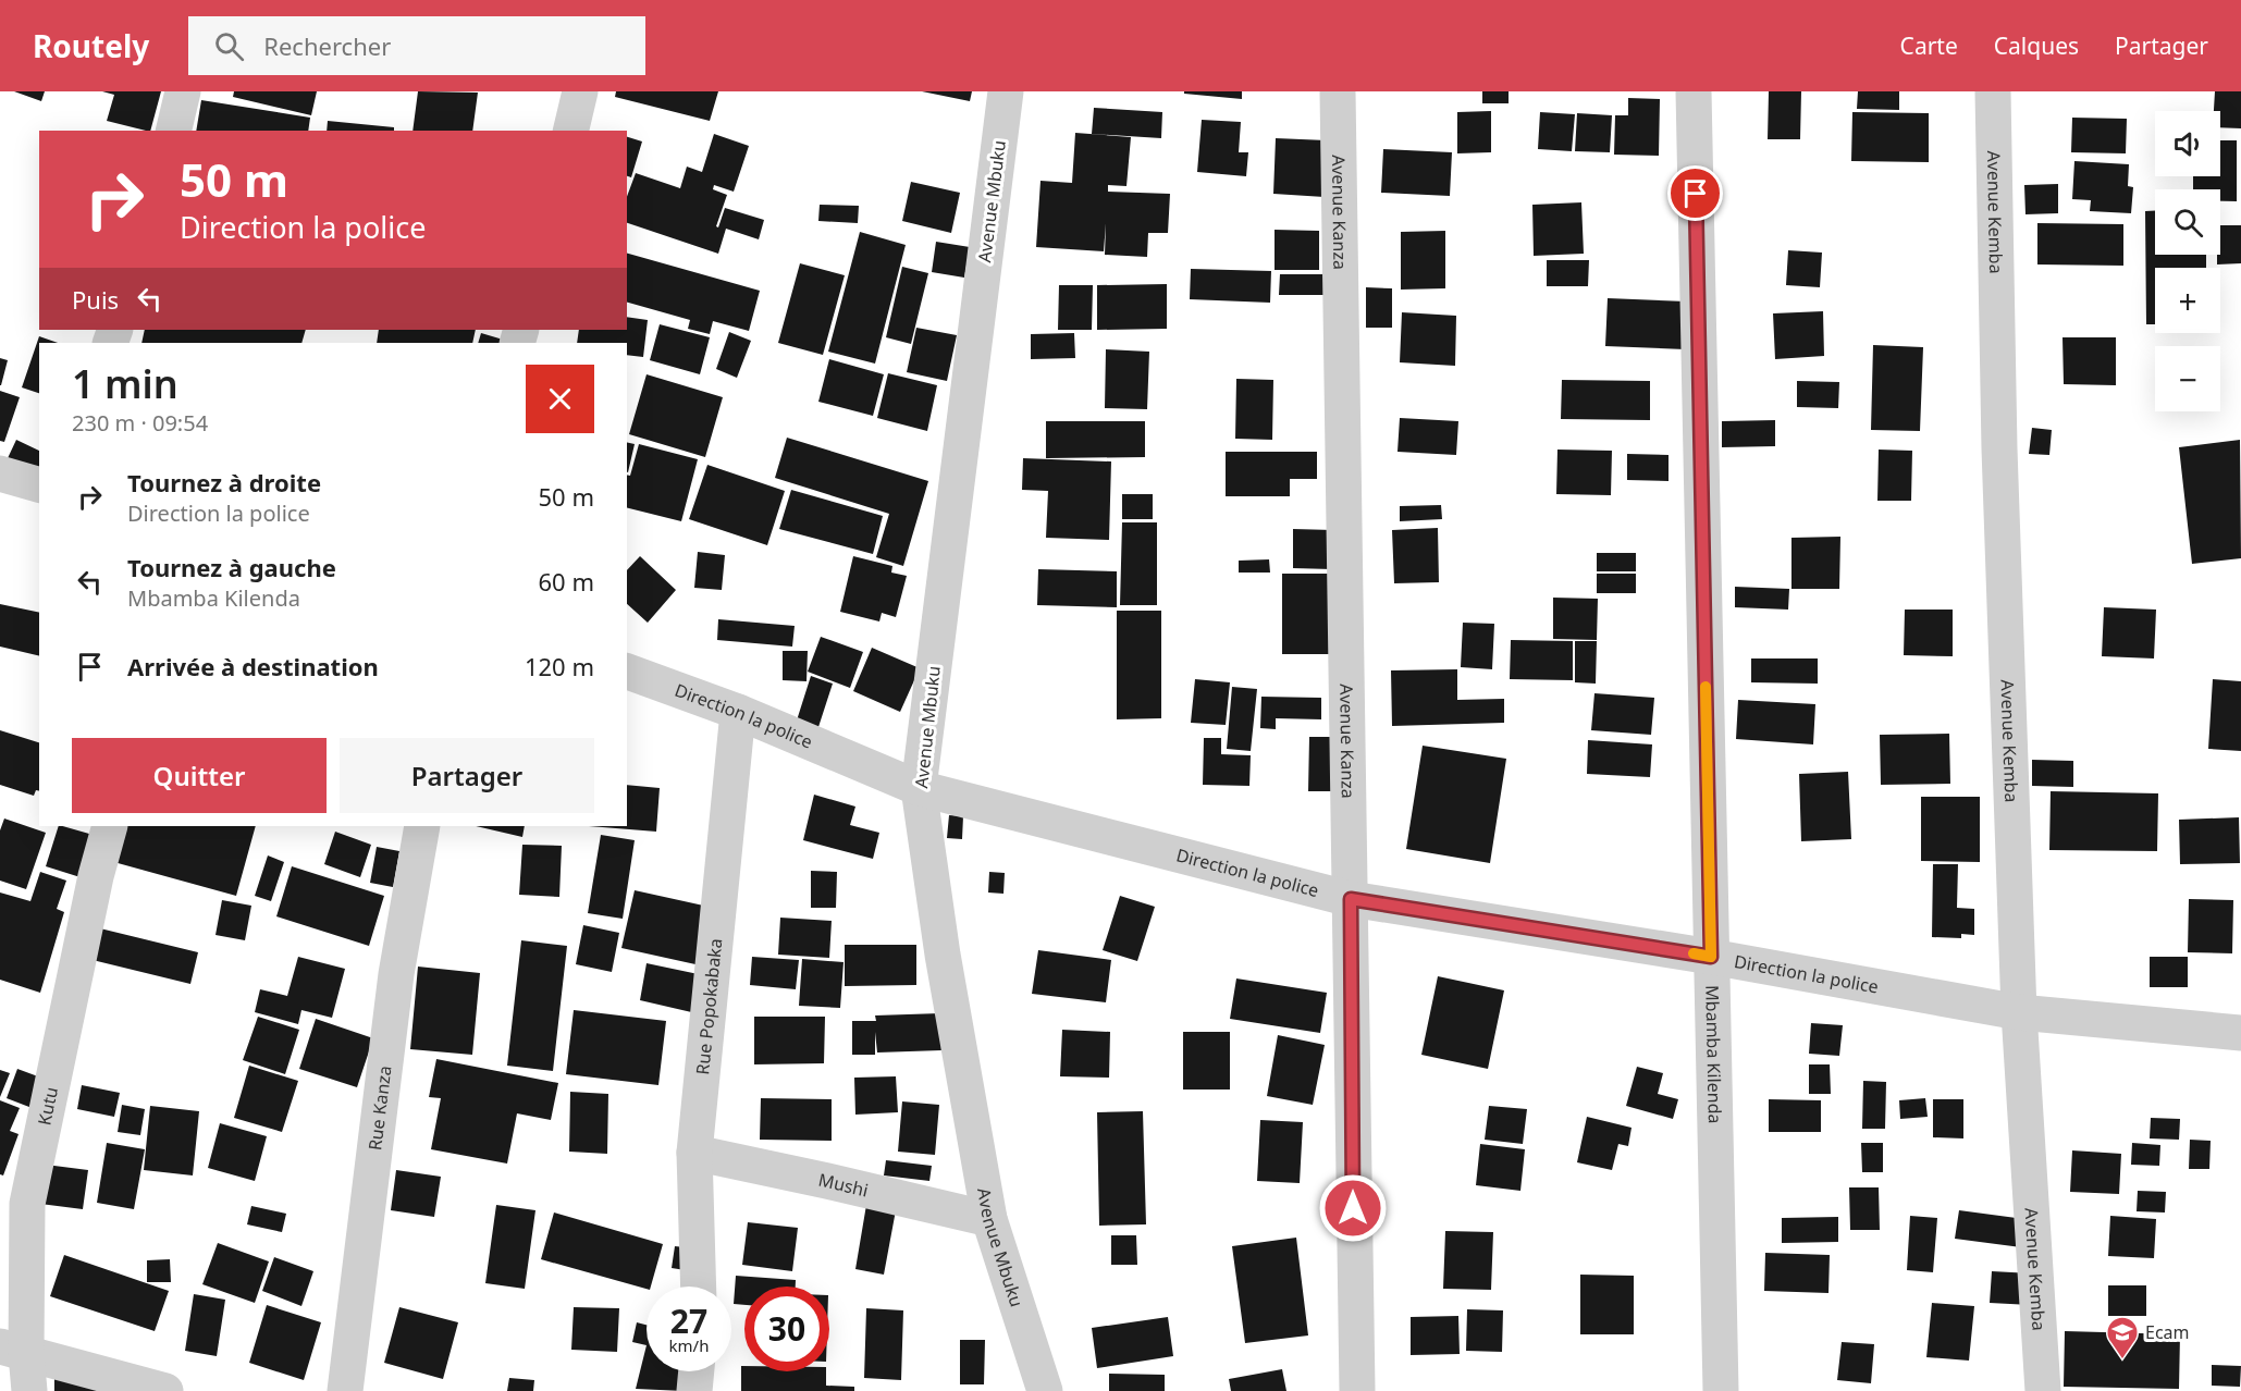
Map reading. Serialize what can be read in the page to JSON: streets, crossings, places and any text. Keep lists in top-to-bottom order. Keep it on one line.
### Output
{"streets":{"street":["Avenue Mbuku","Avenue Kanza","Avenue Kemba","Direction la police","Rue Popokabaka","Mbamba Kilenda","Kutu","Rue Kanza","Mushi"]},"crossings":[["Avenue Mbuku","Direction la police"],["Avenue Mbuku","Mushi"],["Avenue Kanza","Direction la police"],["Avenue Kemba","Direction la police"],["Direction la police","Rue Popokabaka"],["Direction la police","Mbamba Kilenda"],["Rue Popokabaka","Mushi"]],"places":{"school or university":["Ecam"]},"page":{"header":"Routely","search":"Rechercher","nav":["Carte","Calques","Partager"],"map_buttons":["+","−"],"turn":["50 m","Direction la police"],"then":"Puis","heading":["1 min","230 m · 09:54"],"list":[{"name":"Tournez à droite","note":"Direction la police","value":"50 m"},{"name":"Tournez à gauche","note":"Mbamba Kilenda","value":"60 m"},{"name":"Arrivée à destination","value":"120 m"}],"buttons":["Quitter","Partager"],"speed":"27 km/h","limit":"30"}}
